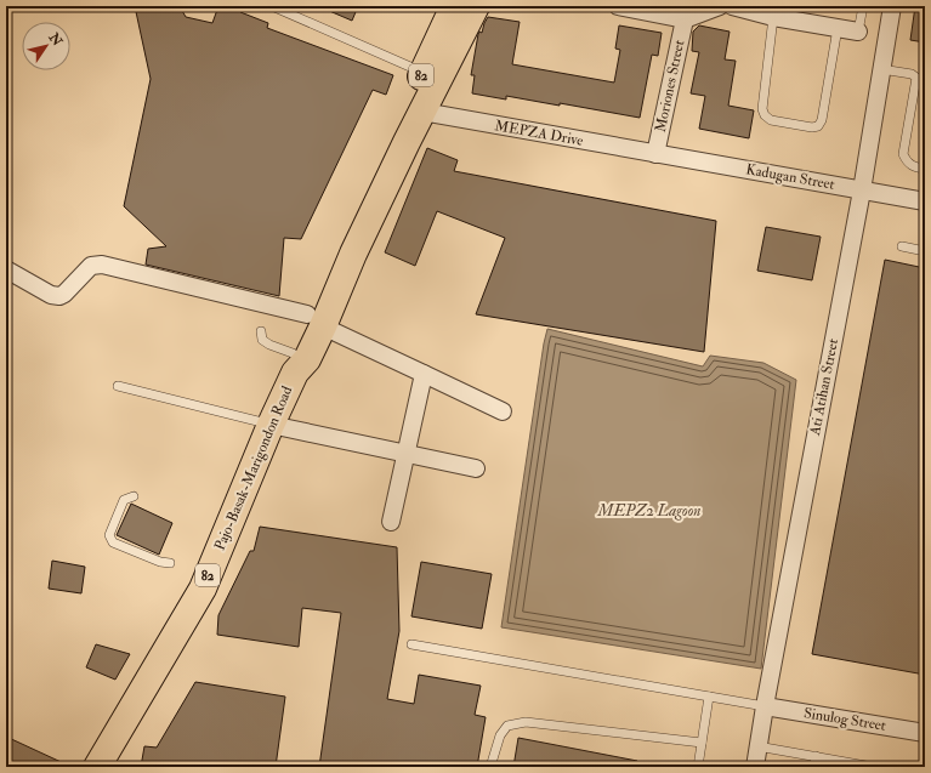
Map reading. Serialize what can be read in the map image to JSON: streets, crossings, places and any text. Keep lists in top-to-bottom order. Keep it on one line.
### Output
{"streets":{"main road":["82","Pajo-Basak-Marigondon Road"],"street":["Moriones Street","MEPZA Drive","Kadugan Street","Ati Atihan Street","Sinulog Street"]},"crossings":[["Moriones Street","MEPZA Drive"],["Moriones Street","Kadugan Street"],["MEPZA Drive","Kadugan Street"],["MEPZA Drive","Pajo-Basak-Marigondon Road"],["Kadugan Street","Ati Atihan Street"],["Ati Atihan Street","Sinulog Street"]],"water":["MEPZ2 Lagoon"],"north":"top right"}
